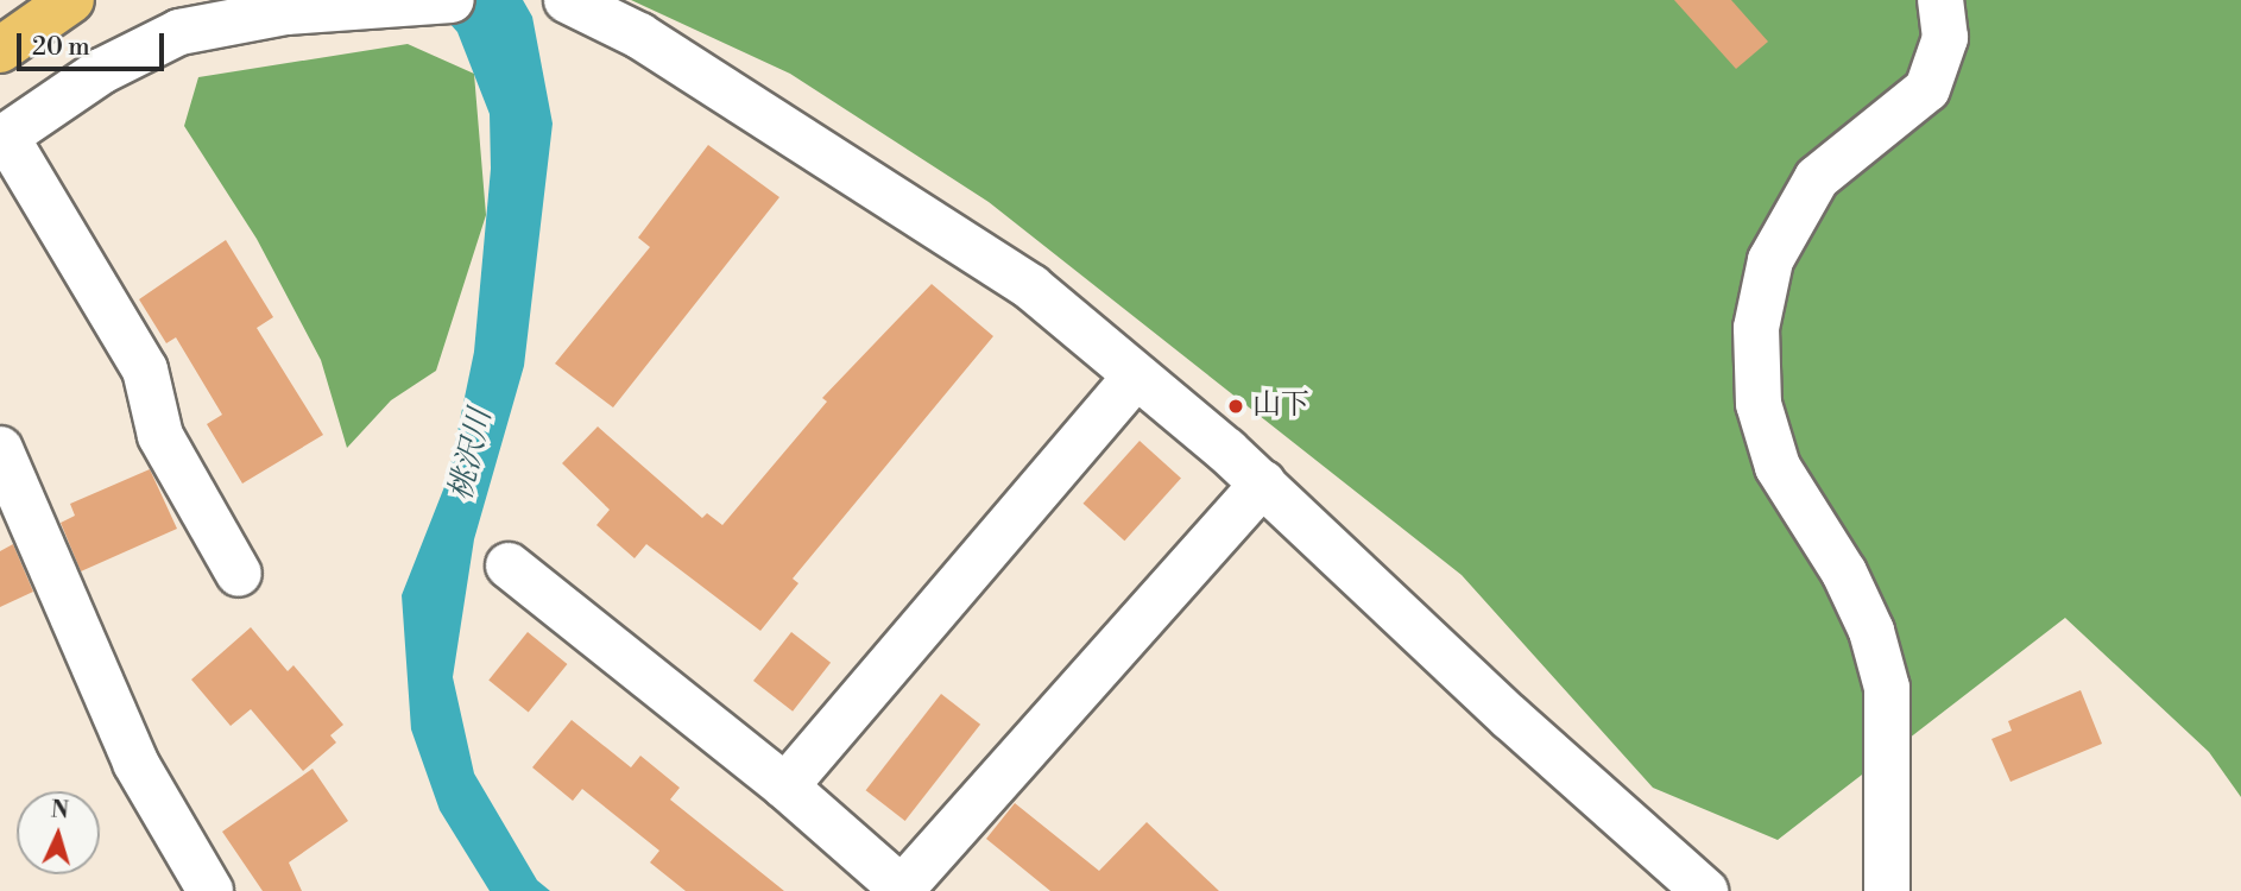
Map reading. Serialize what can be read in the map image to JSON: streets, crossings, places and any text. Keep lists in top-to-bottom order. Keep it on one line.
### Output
{"water":["桃沢川"],"places":["山下"],"scale_bar":"20 m","north":"top"}
